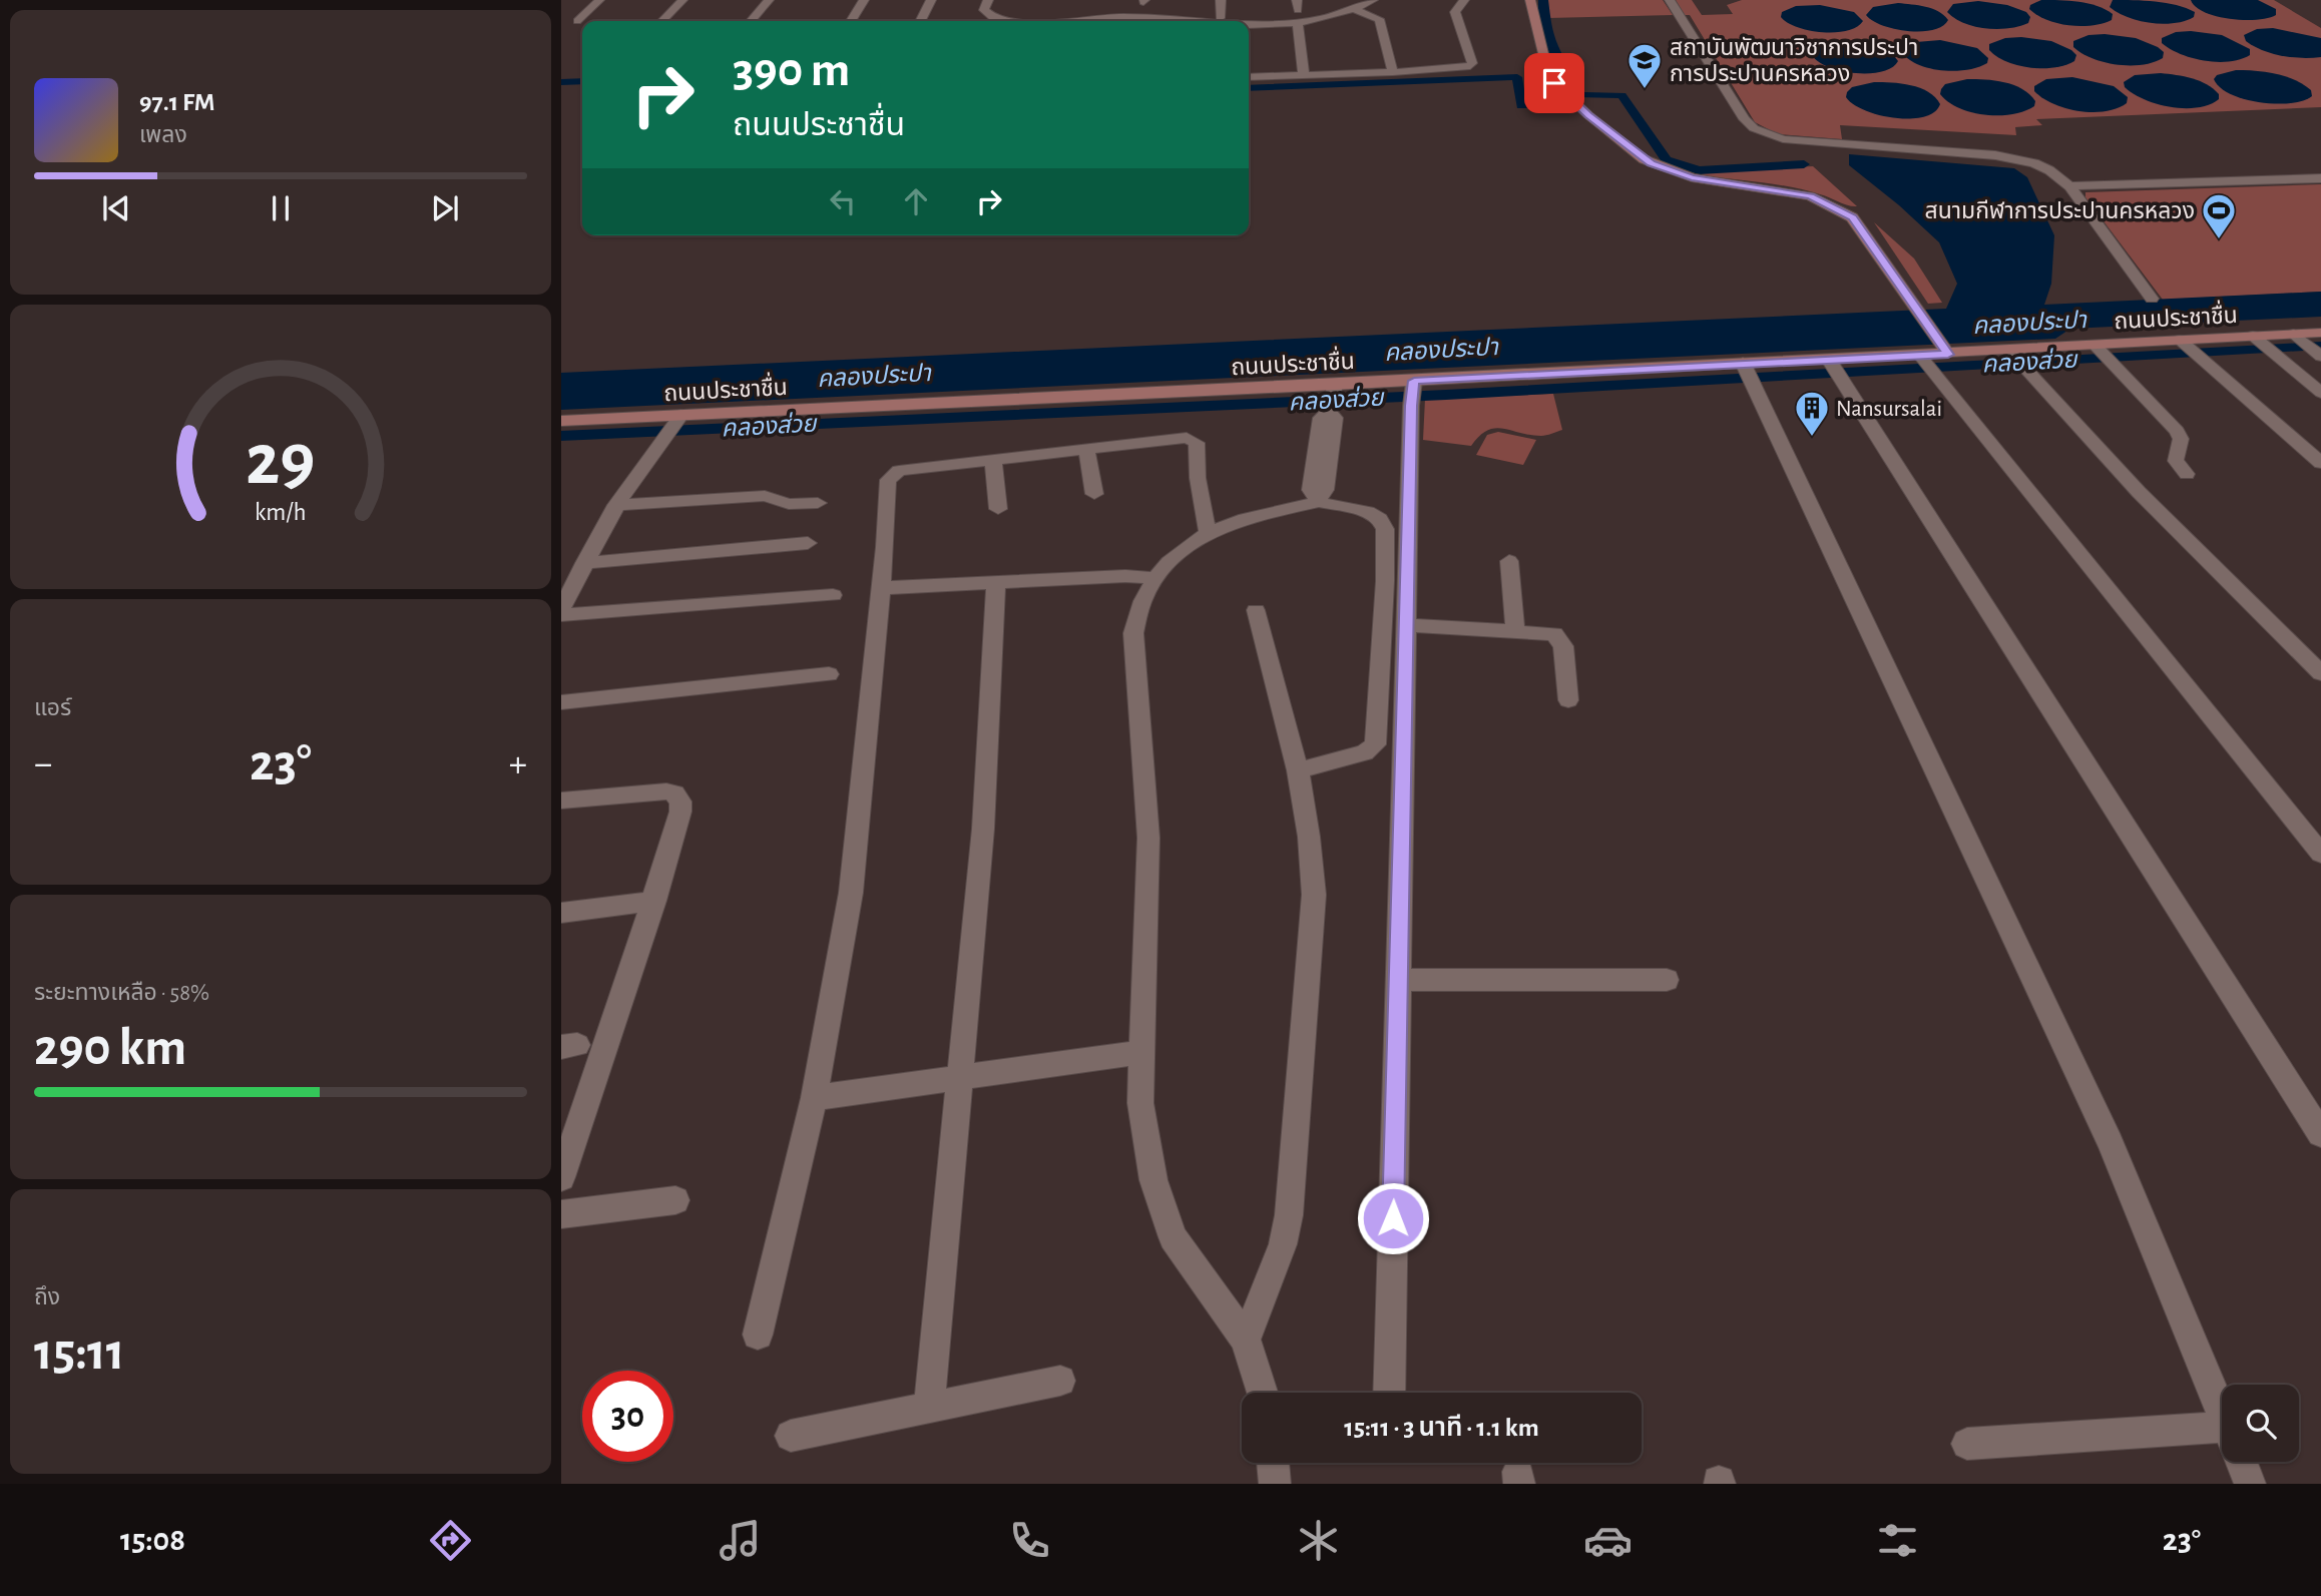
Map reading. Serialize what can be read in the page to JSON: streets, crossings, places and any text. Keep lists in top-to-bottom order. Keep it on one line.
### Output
{"streets":{"main road":["ถนนประชาชื่น"]},"water":["คลองประปา","คลองส่วย"],"places":{"school or university":["สถาบันพัฒนาวิชาการประปา การประปานครหลวง"],"sports":["สนามกีฬาการประปานครหลวง"],"building":["Nansursalai"]},"page":{"turn":["390 m","ถนนประชาชื่น"],"song":["97.1 FM","เพลง"],"tile":["แอร์",["ระยะทางเหลือ · 58%","290 km"],["ถึง","15:11"]],"heat":["−","23°","+"],"limit":"30","trip":"15:11 · 3 นาที · 1.1 km","tabs":["15:08","23°"],"gauge":["29","km/h"]}}
